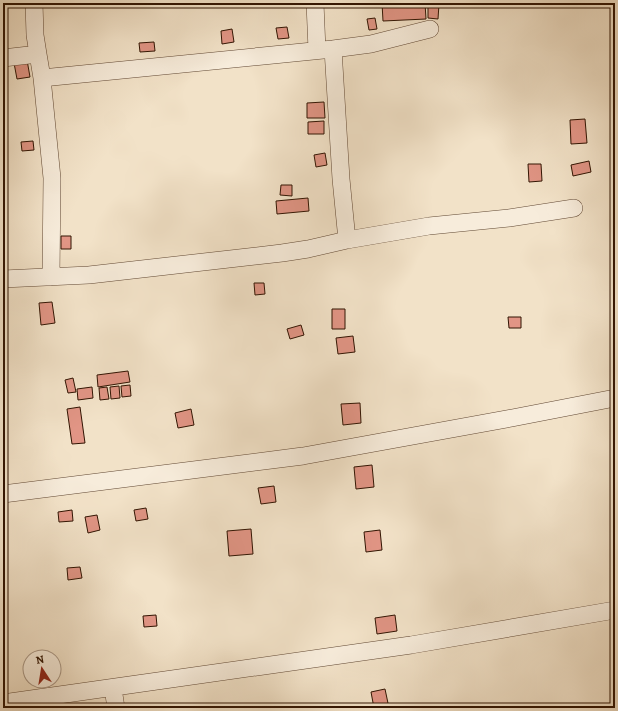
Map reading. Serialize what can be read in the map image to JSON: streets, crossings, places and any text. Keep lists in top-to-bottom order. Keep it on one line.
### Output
{"north":"top"}
